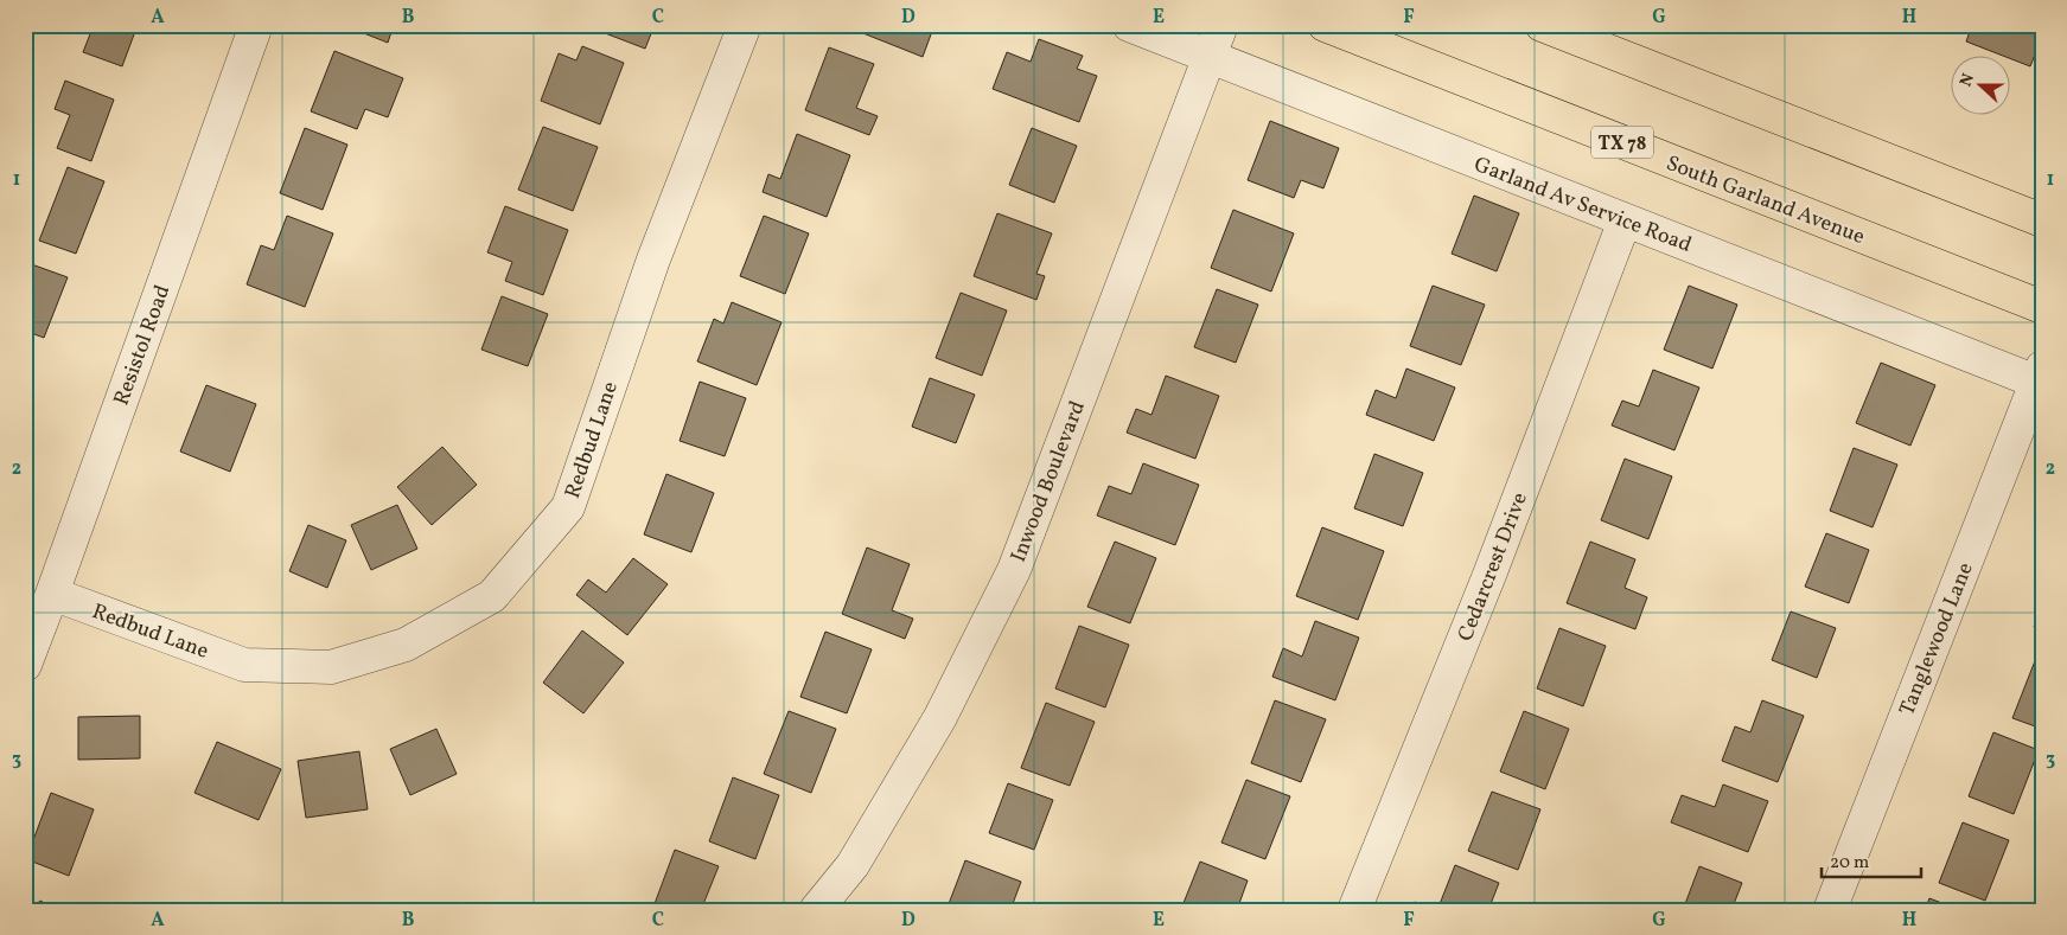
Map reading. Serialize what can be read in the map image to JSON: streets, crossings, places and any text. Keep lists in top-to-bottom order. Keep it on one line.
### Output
{"streets":{"main road":["TX 78","South Garland Avenue"],"street":["Garland Av Service Road","Resistol Road","Redbud Lane","Inwood Boulevard","Cedarcrest Drive","Tanglewood Lane"]},"crossings":[["Garland Av Service Road","Inwood Boulevard"],["Garland Av Service Road","Cedarcrest Drive"],["Garland Av Service Road","Tanglewood Lane"],["Resistol Road","Redbud Lane"]],"scale_bar":"20 m","north":"left","grid":{"columns":["A","B","C","D","E","F","G","H"],"rows":["1","2","3"]}}
